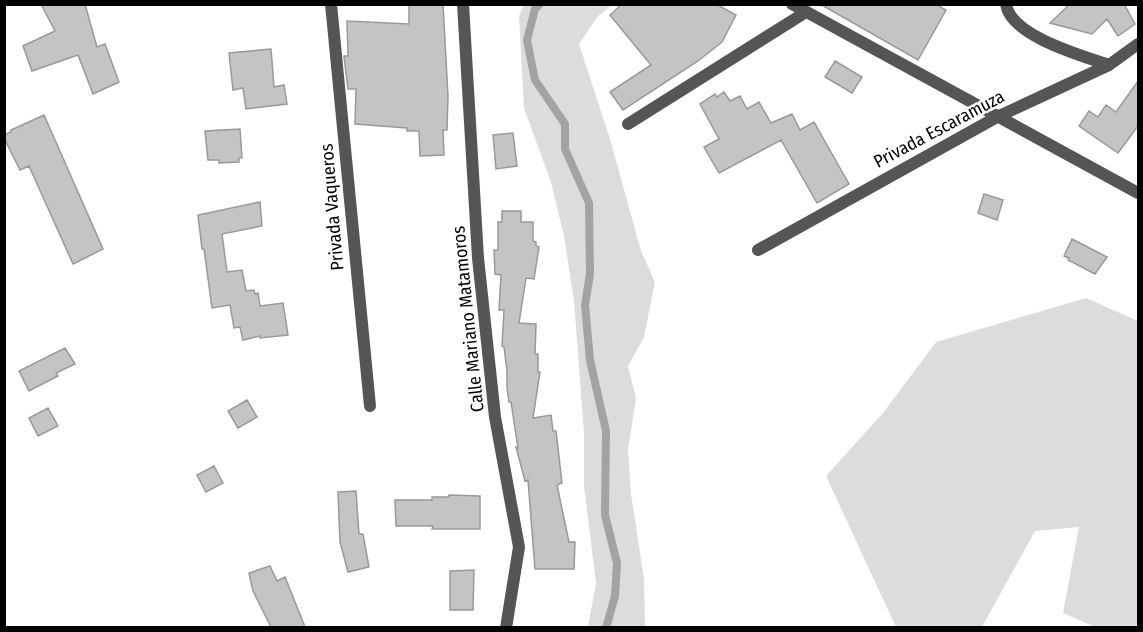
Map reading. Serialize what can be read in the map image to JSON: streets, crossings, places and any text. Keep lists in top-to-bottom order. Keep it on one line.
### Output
{"streets":{"street":["Privada Escaramuza","Privada Vaqueros","Calle Mariano Matamoros"]}}
